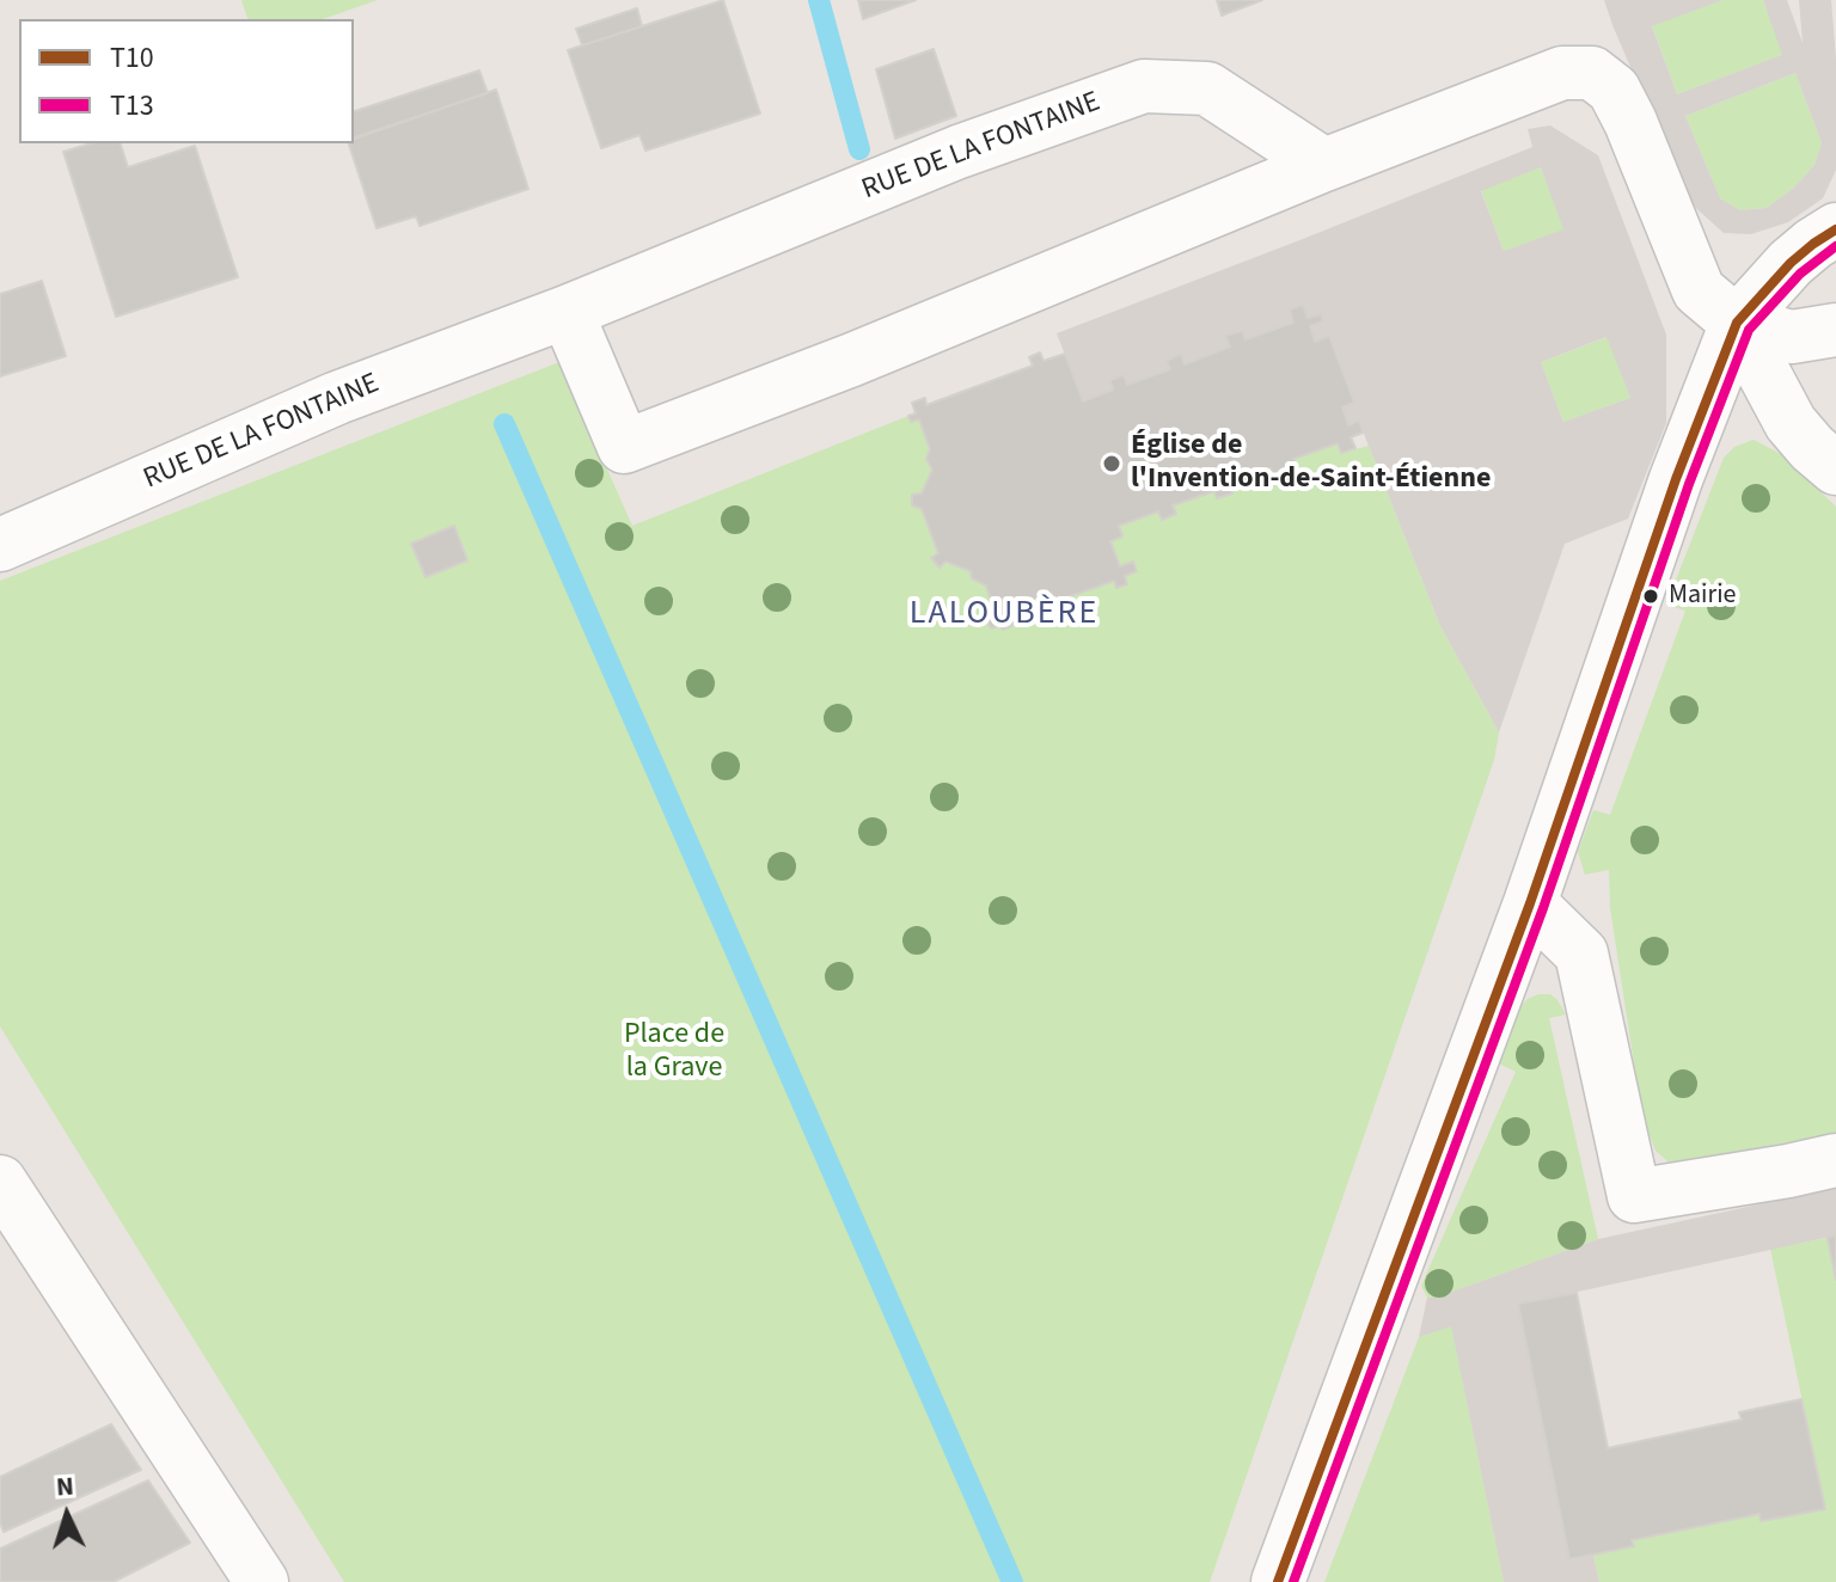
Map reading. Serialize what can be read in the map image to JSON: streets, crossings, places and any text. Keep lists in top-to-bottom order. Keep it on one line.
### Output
{"streets":{"street":["RUE DE LA FONTAINE"]},"districts":["LALOUBÈRE"],"parks":["Place de la Grave"],"places":["Église de l'Invention-de-Saint-Étienne","Mairie"],"lines":["transit line T10","transit line T13"],"legend":["T10","T13"],"north":"top"}
